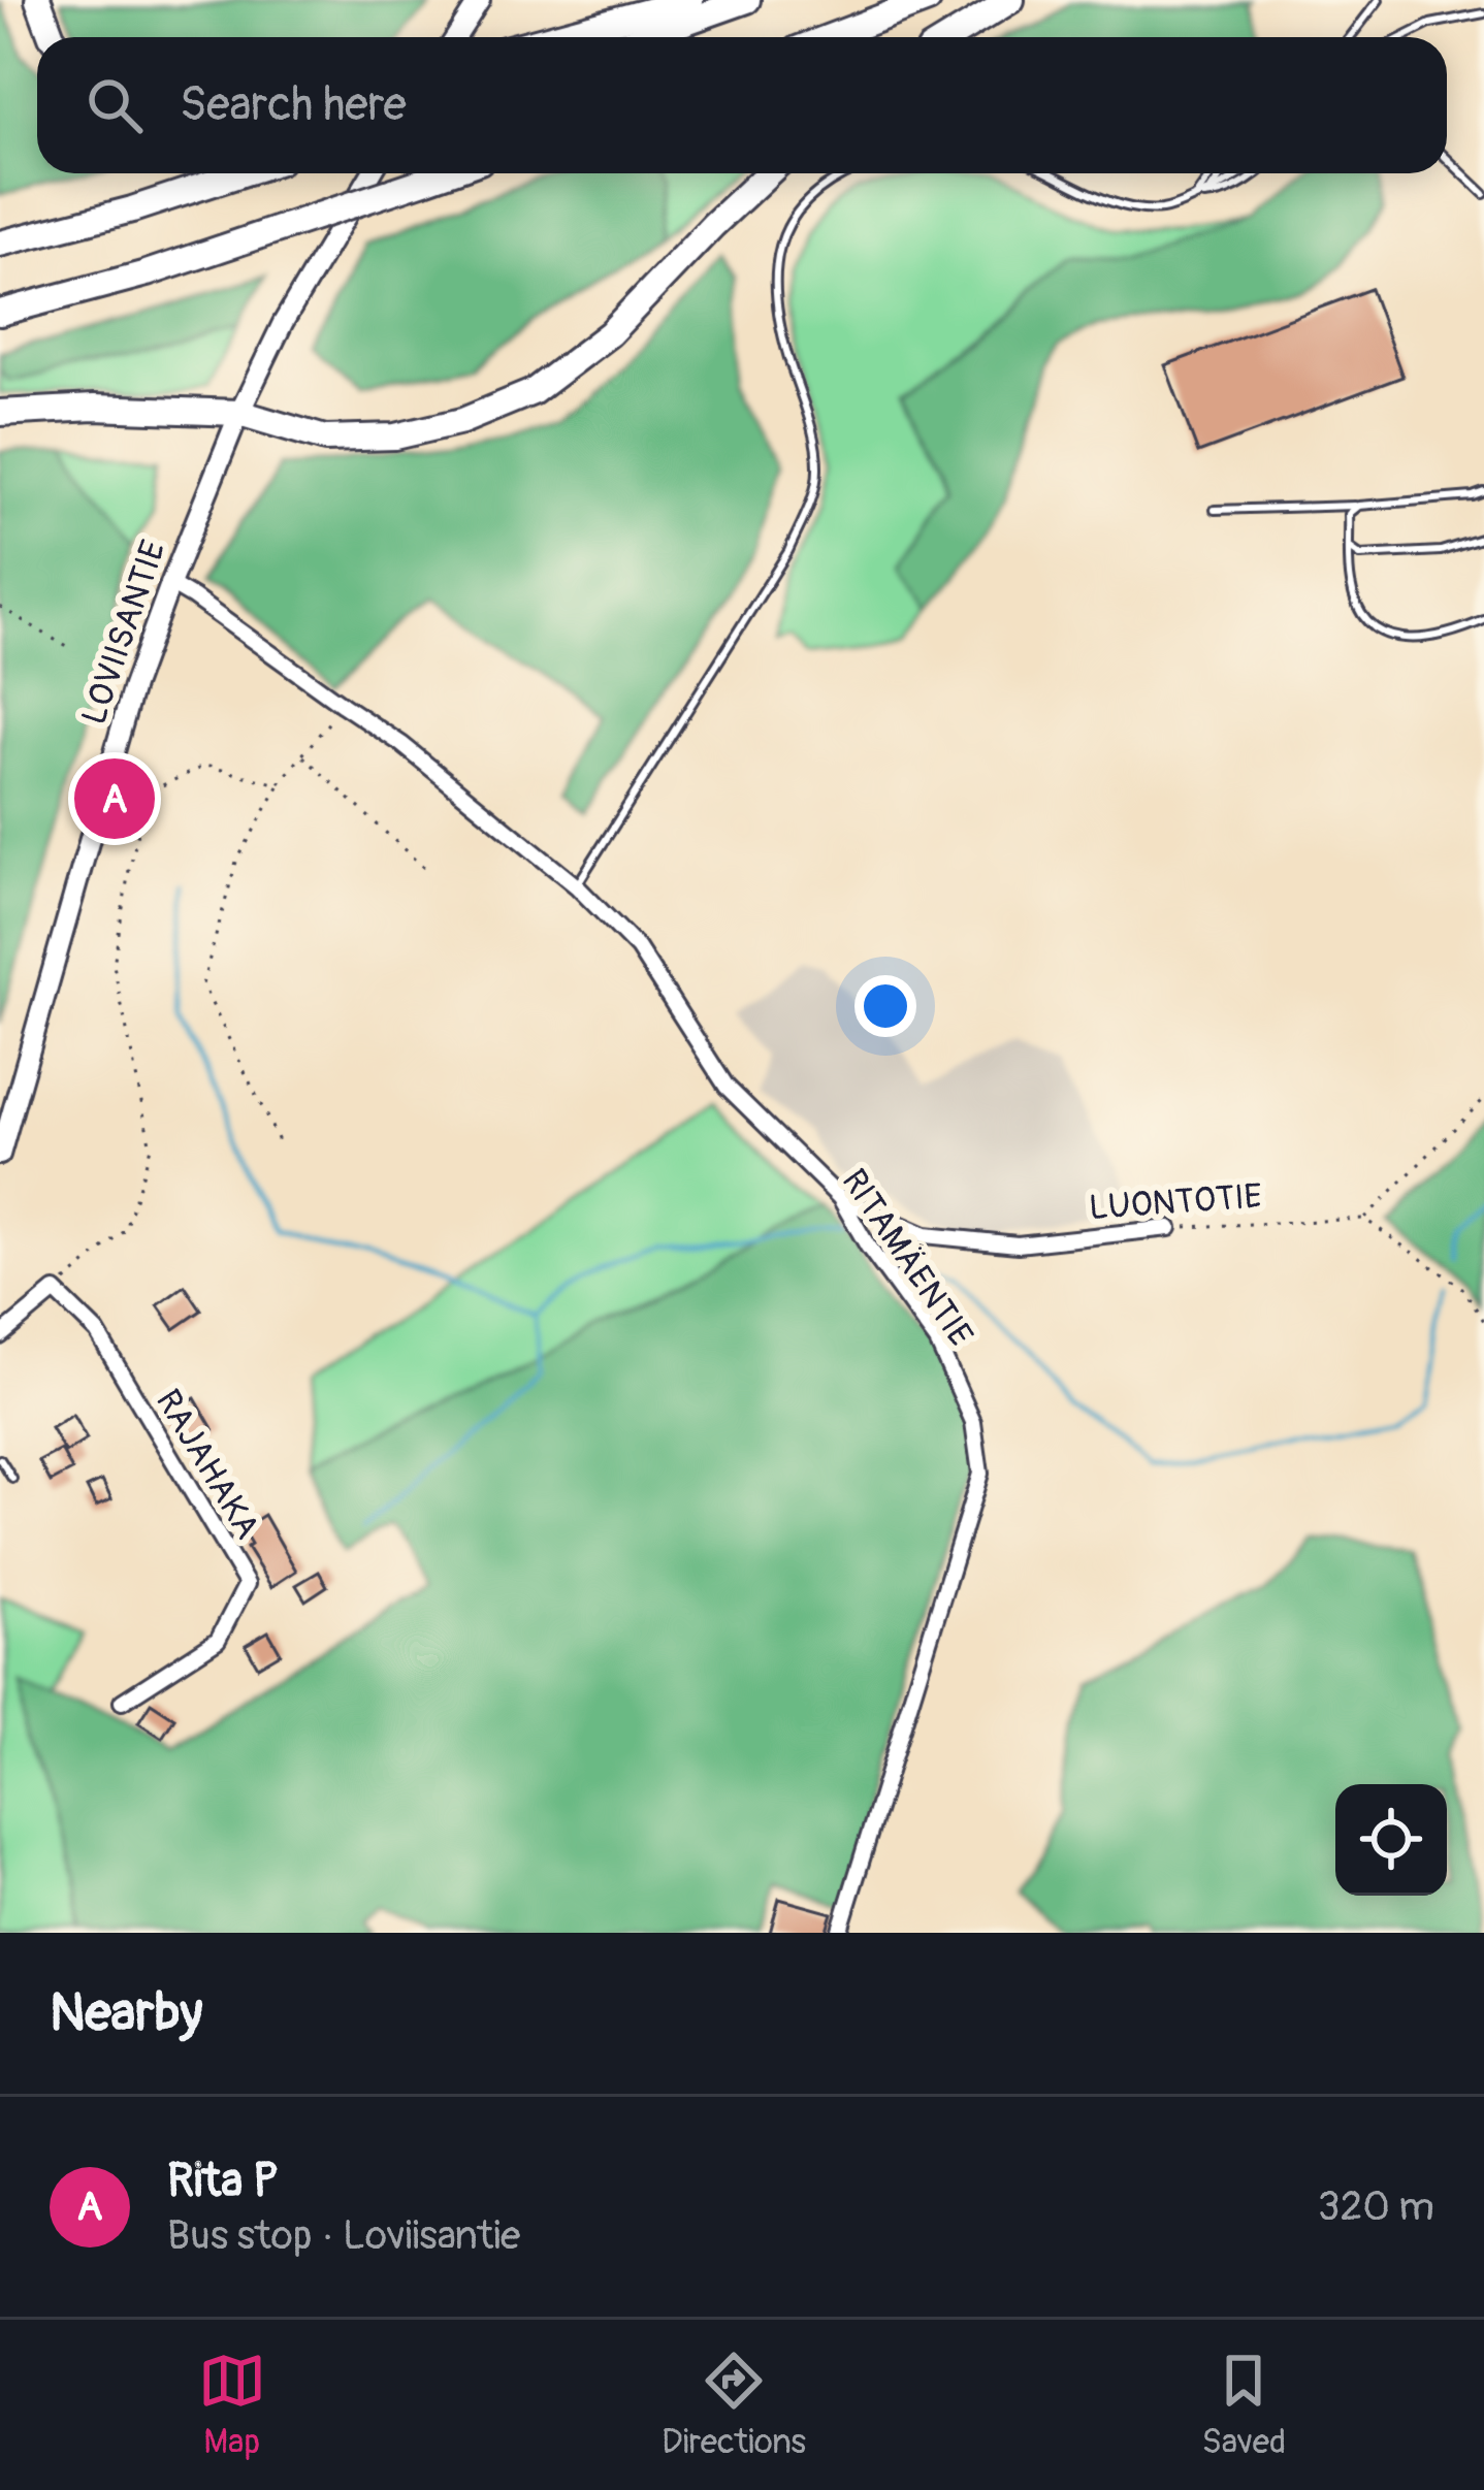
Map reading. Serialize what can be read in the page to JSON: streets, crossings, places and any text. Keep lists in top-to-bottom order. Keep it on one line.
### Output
{"streets":{"main road":["LOVIISANTIE"],"street":["LUONTOTIE","RITAMÄENTIE","RAJAHAKA"]},"crossings":[["LOVIISANTIE","RITAMÄENTIE"],["LUONTOTIE","RITAMÄENTIE"]],"page":{"search":"Search here","pins":"A","heading":"Nearby","list":[{"mark":"A","name":"Rita P","note":"Bus stop · Loviisantie","value":"320 m"}],"nav":["Map","Directions","Saved"]}}
